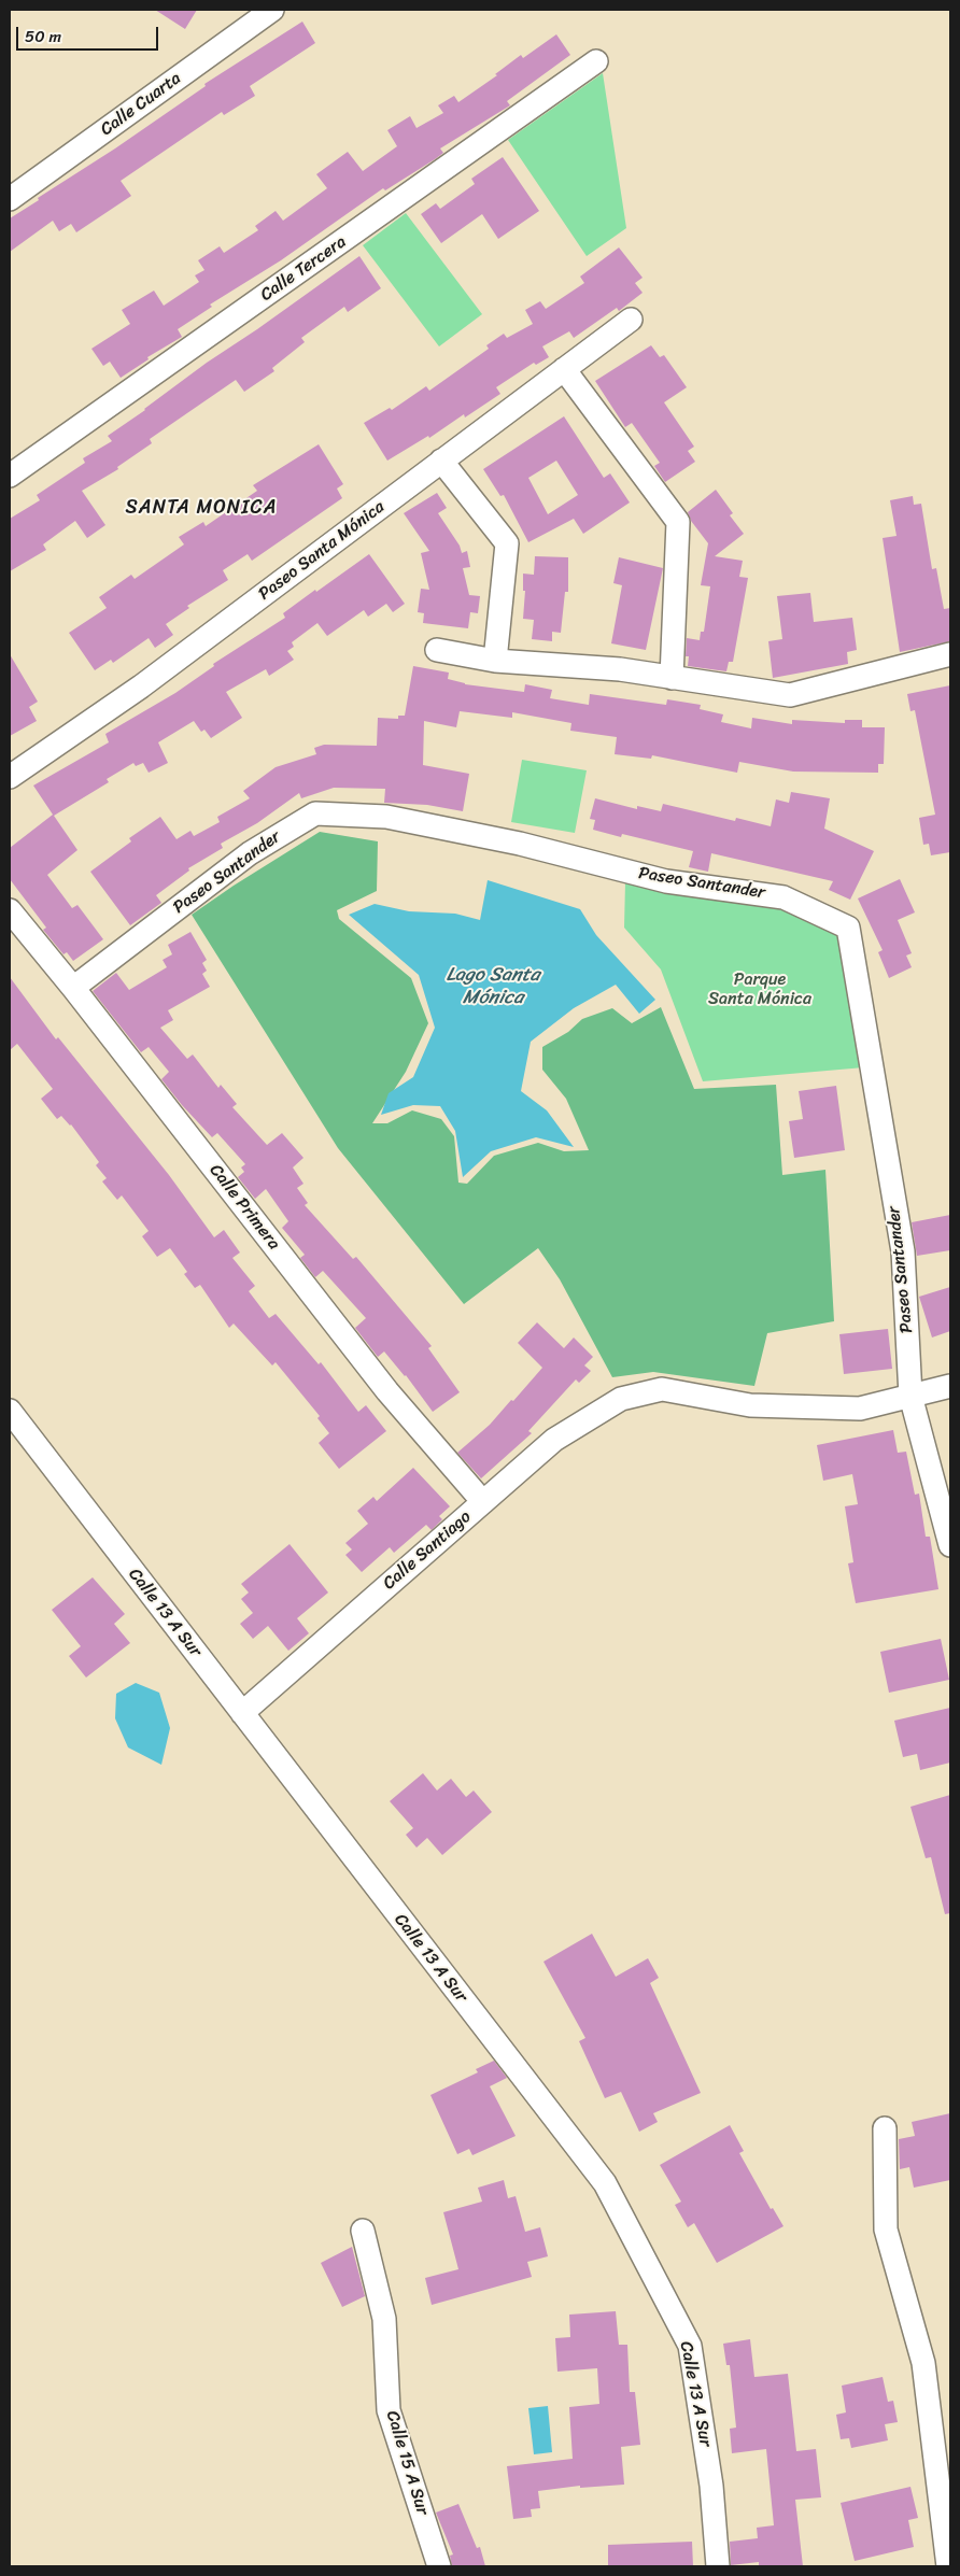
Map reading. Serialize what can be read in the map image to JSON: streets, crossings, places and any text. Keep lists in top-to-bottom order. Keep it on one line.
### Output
{"streets":{"street":["Calle Cuarta","Calle Tercera","Paseo Santa Mónica","Paseo Santander","Calle Primera","Calle Santiago","Calle 13 A Sur","Calle 15 A Sur"]},"crossings":[["Paseo Santander","Calle Primera"],["Paseo Santander","Calle Santiago"],["Calle Primera","Calle Santiago"],["Calle Santiago","Calle 13 A Sur"]],"districts":["SANTA MONICA"],"water":["Lago Santa Mónica"],"parks":["Parque Santa Mónica"],"scale_bar":"50 m"}
